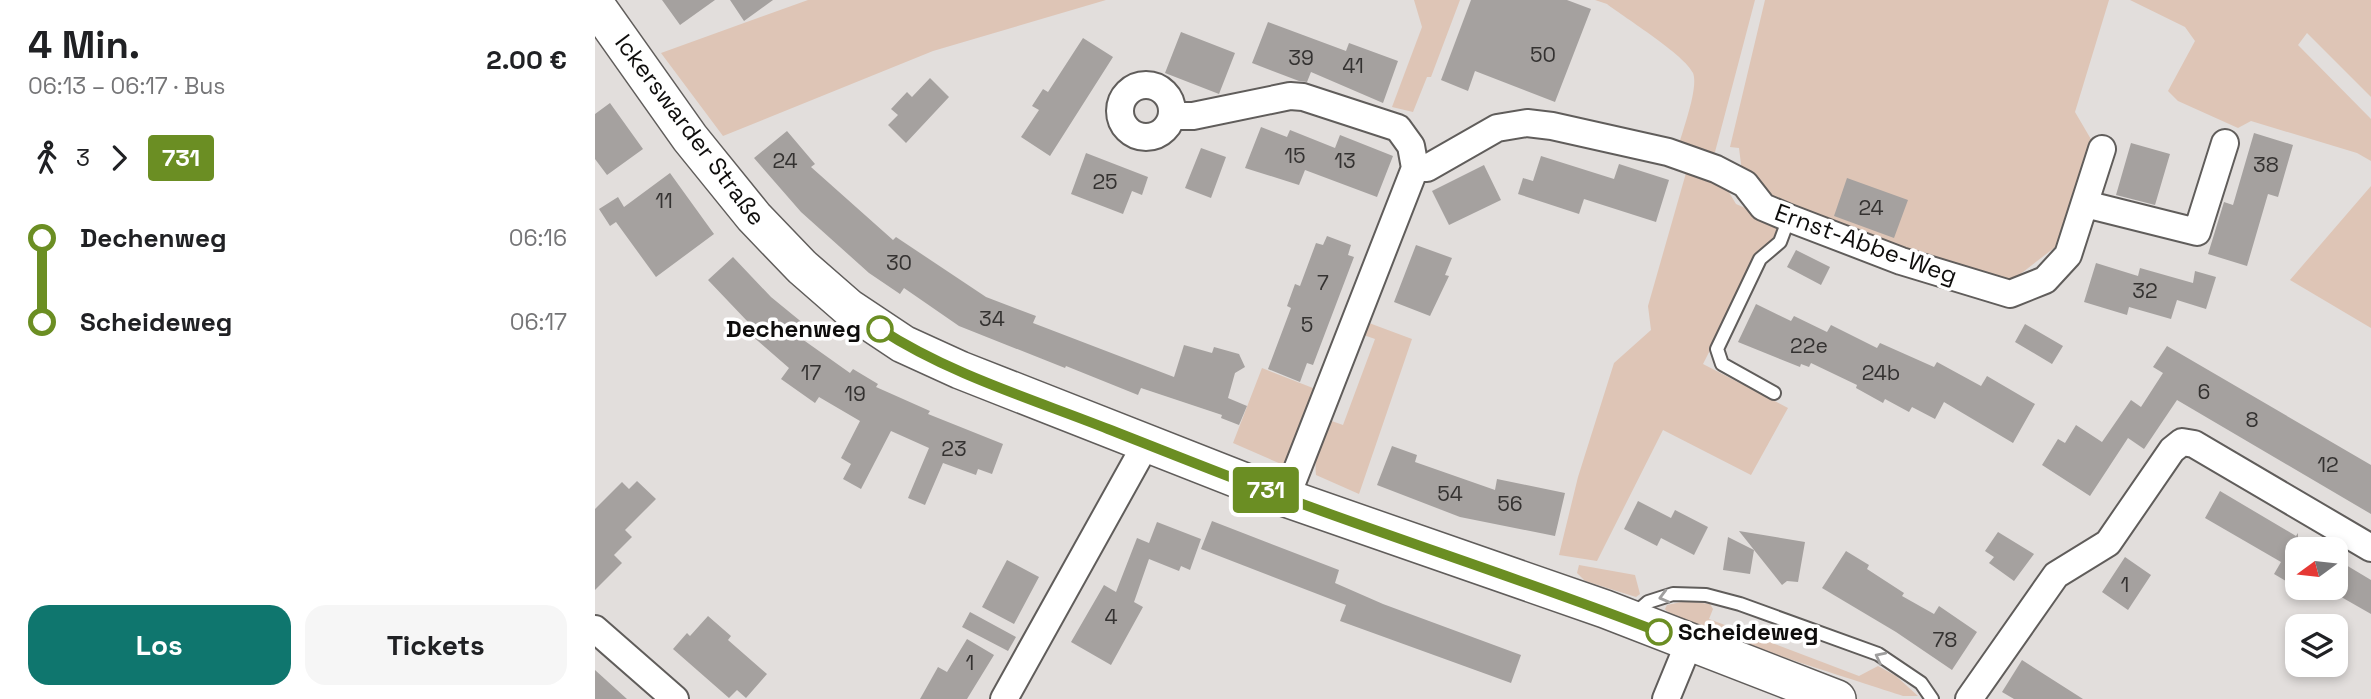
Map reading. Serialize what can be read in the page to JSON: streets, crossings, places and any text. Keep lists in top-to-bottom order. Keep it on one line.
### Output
{"streets":{"main road":["Ickerswarder Straße"],"street":["Ernst-Abbe-Weg"]},"places":["Dechenweg","Scheideweg"],"lines":["bus line 731"],"house_numbers":["50","39","41","15","24","13","38","25","11","24","30","7","32","34","5","22e","17","24b","6","19","8","23","12","54","56","1","4","78","1"],"north":"left","page":{"heading":["4 Min.","06:13 – 06:17 · Bus","2.00 €"],"on_map":"731","legs":["3","731"],"list":[{"name":"Dechenweg","value":"06:16"},{"name":"Scheideweg","value":"06:17"}],"buttons":["Los","Tickets"]}}
